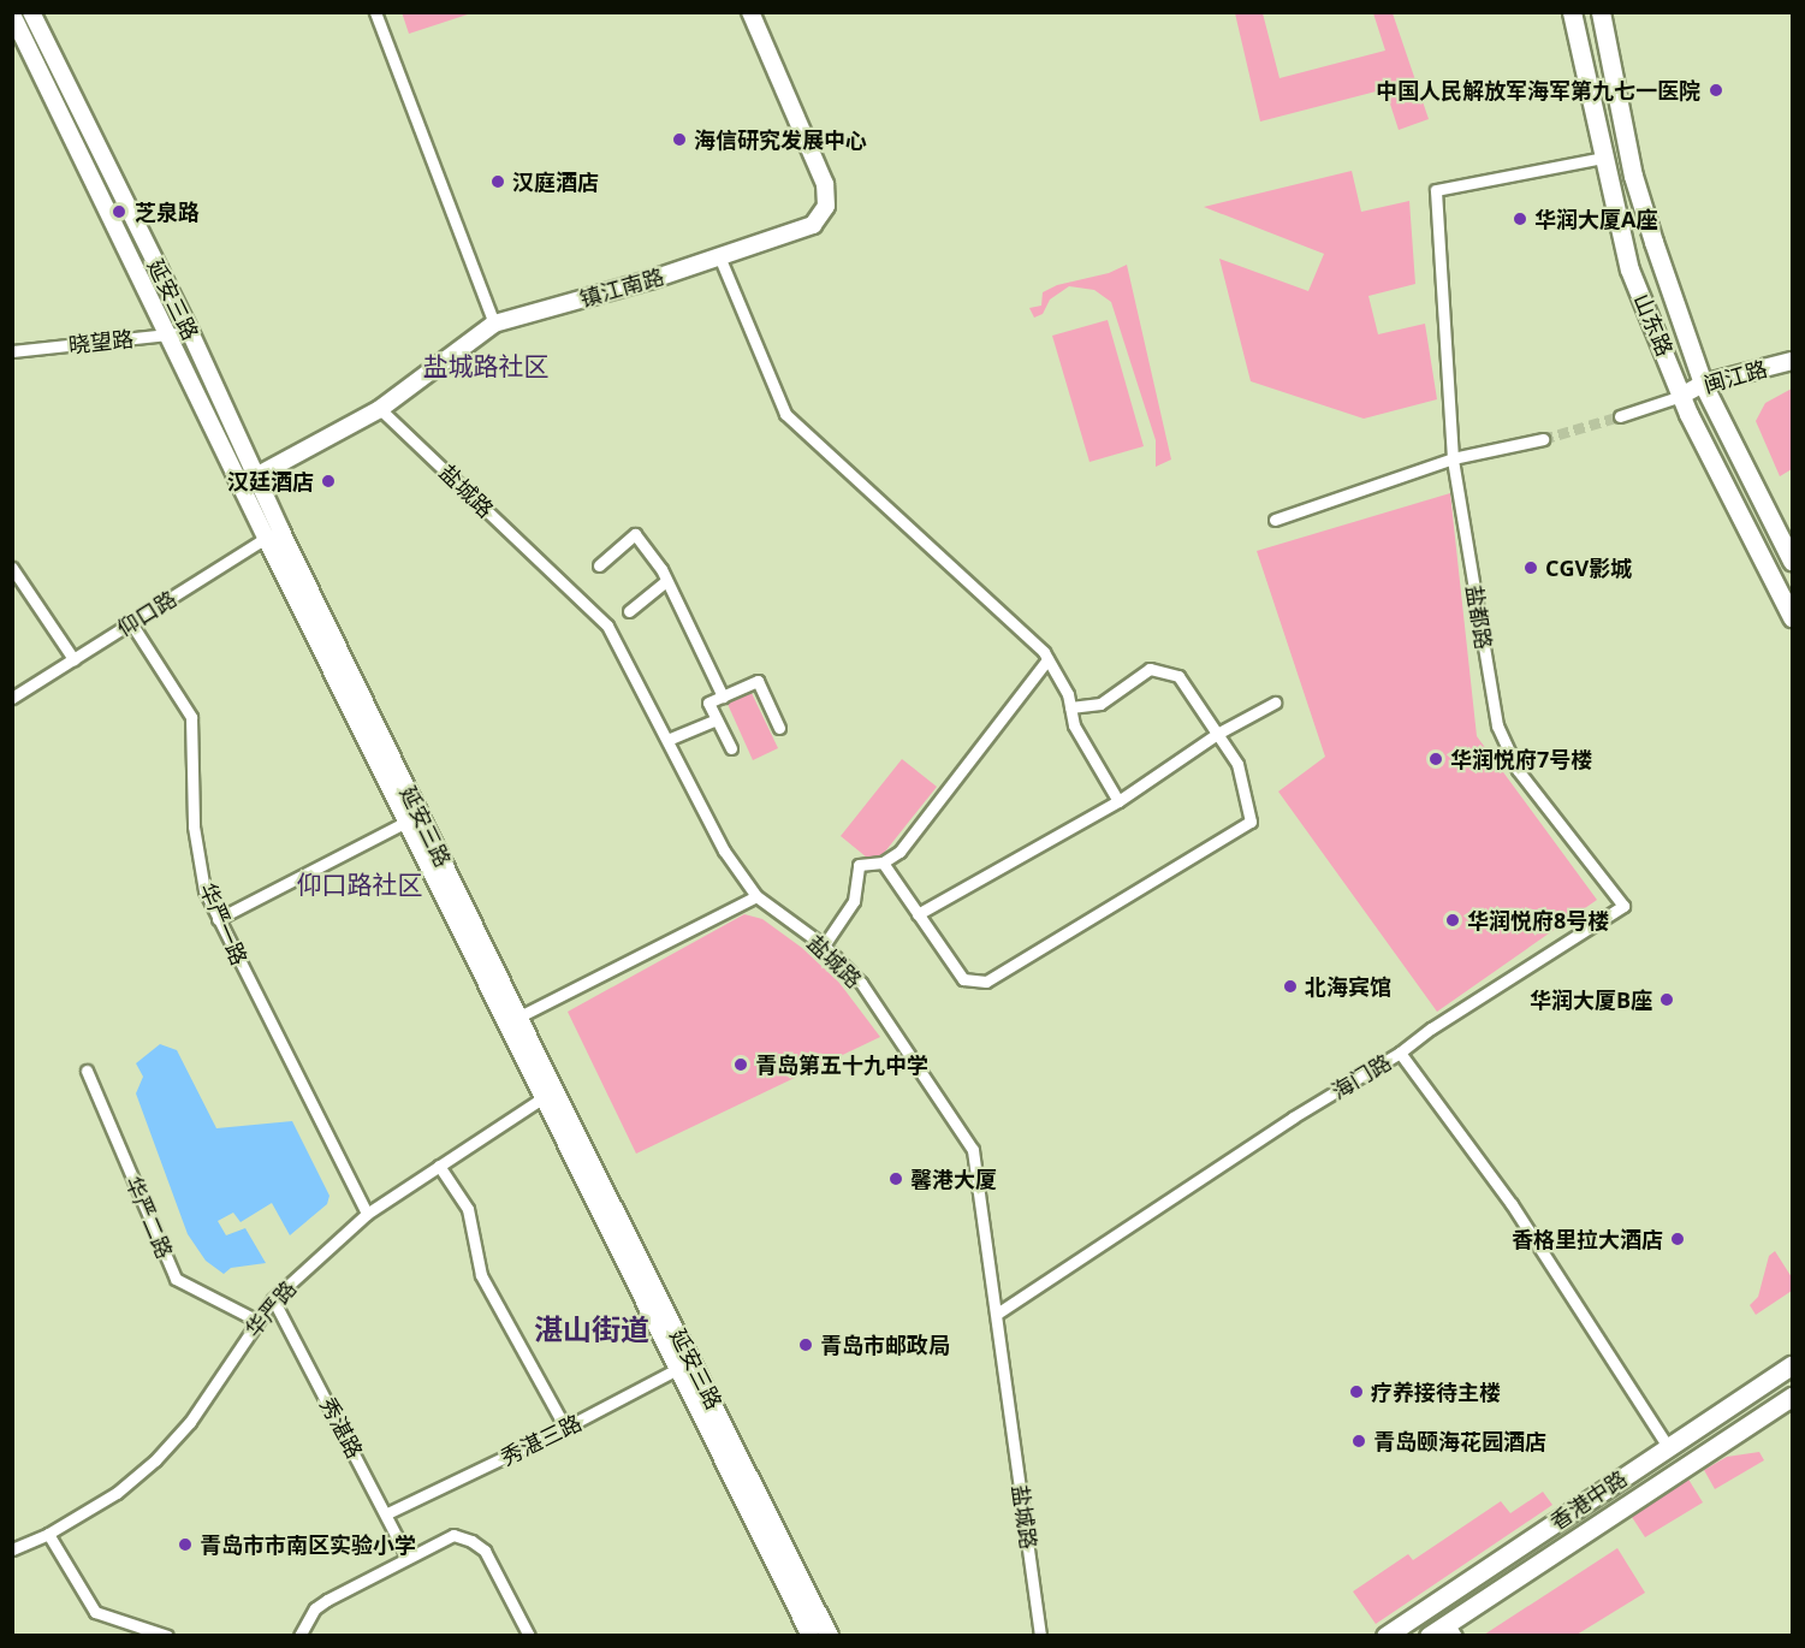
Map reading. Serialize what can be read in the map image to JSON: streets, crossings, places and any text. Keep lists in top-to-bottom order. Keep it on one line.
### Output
{"streets":{"main road":["镇江南路","延安三路","山东路","闽江路","香港中路"],"street":["晓望路","盐城路","仰口路","盐都路","华严一路","海门路","华严二路","华严路","秀湛路","秀湛三路"]},"crossings":[["镇江南路","延安三路"],["镇江南路","盐城路"],["延安三路","晓望路"],["延安三路","仰口路"],["延安三路","华严路"],["延安三路","秀湛三路"],["山东路","闽江路"],["山东路","盐都路"],["盐城路","海门路"],["仰口路","华严一路"],["盐都路","海门路"],["华严一路","华严路"],["海门路","香港中路"],["华严二路","华严路"],["华严路","秀湛路"],["秀湛路","秀湛三路"]],"districts":["盐城路社区","仰口路社区","湛山街道"],"places":["中国人民解放军海军第九七一医院","海信研究发展中心","汉庭酒店","芝泉路","华润大厦A座","汉廷酒店","CGV影城","华润悦府7号楼","华润悦府8号楼","北海宾馆","华润大厦B座","青岛第五十九中学","馨港大厦","香格里拉大酒店","青岛市邮政局","疗养接待主楼","青岛颐海花园酒店","青岛市市南区实验小学"]}
